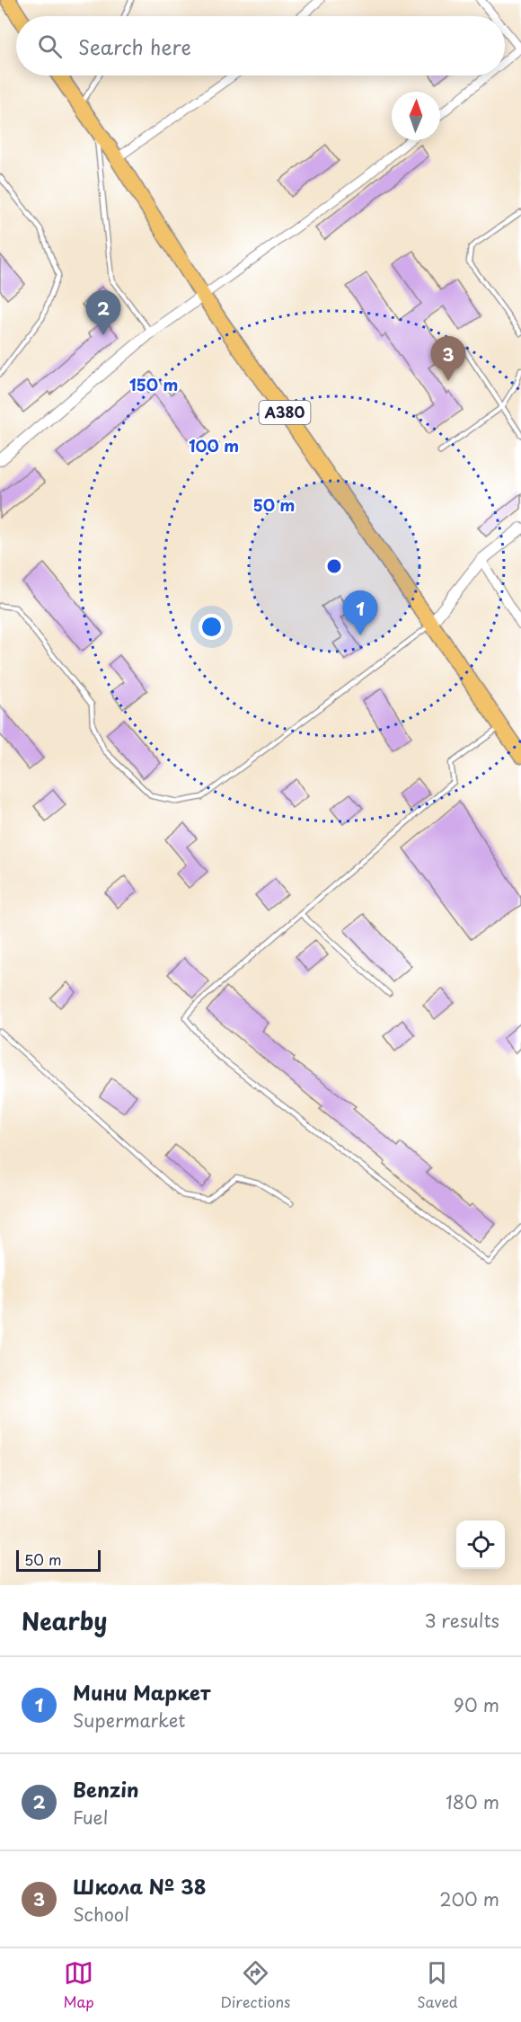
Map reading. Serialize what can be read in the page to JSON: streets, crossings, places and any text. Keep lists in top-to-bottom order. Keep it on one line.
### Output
{"streets":{"highway":["A380"]},"scale_bar":"50 m","north":"top","page":{"search":"Search here","pins":["2","3","1"],"scale":"50 m","heading":["Nearby","3 results"],"list":[{"mark":"1","name":"Мини Маркет","note":"Supermarket","value":"90 m"},{"mark":"2","name":"Benzin","note":"Fuel","value":"180 m"},{"mark":"3","name":"Школа № 38","note":"School","value":"200 m"}],"nav":["Map","Directions","Saved"]},"rings":["150 m","100 m","50 m"]}
